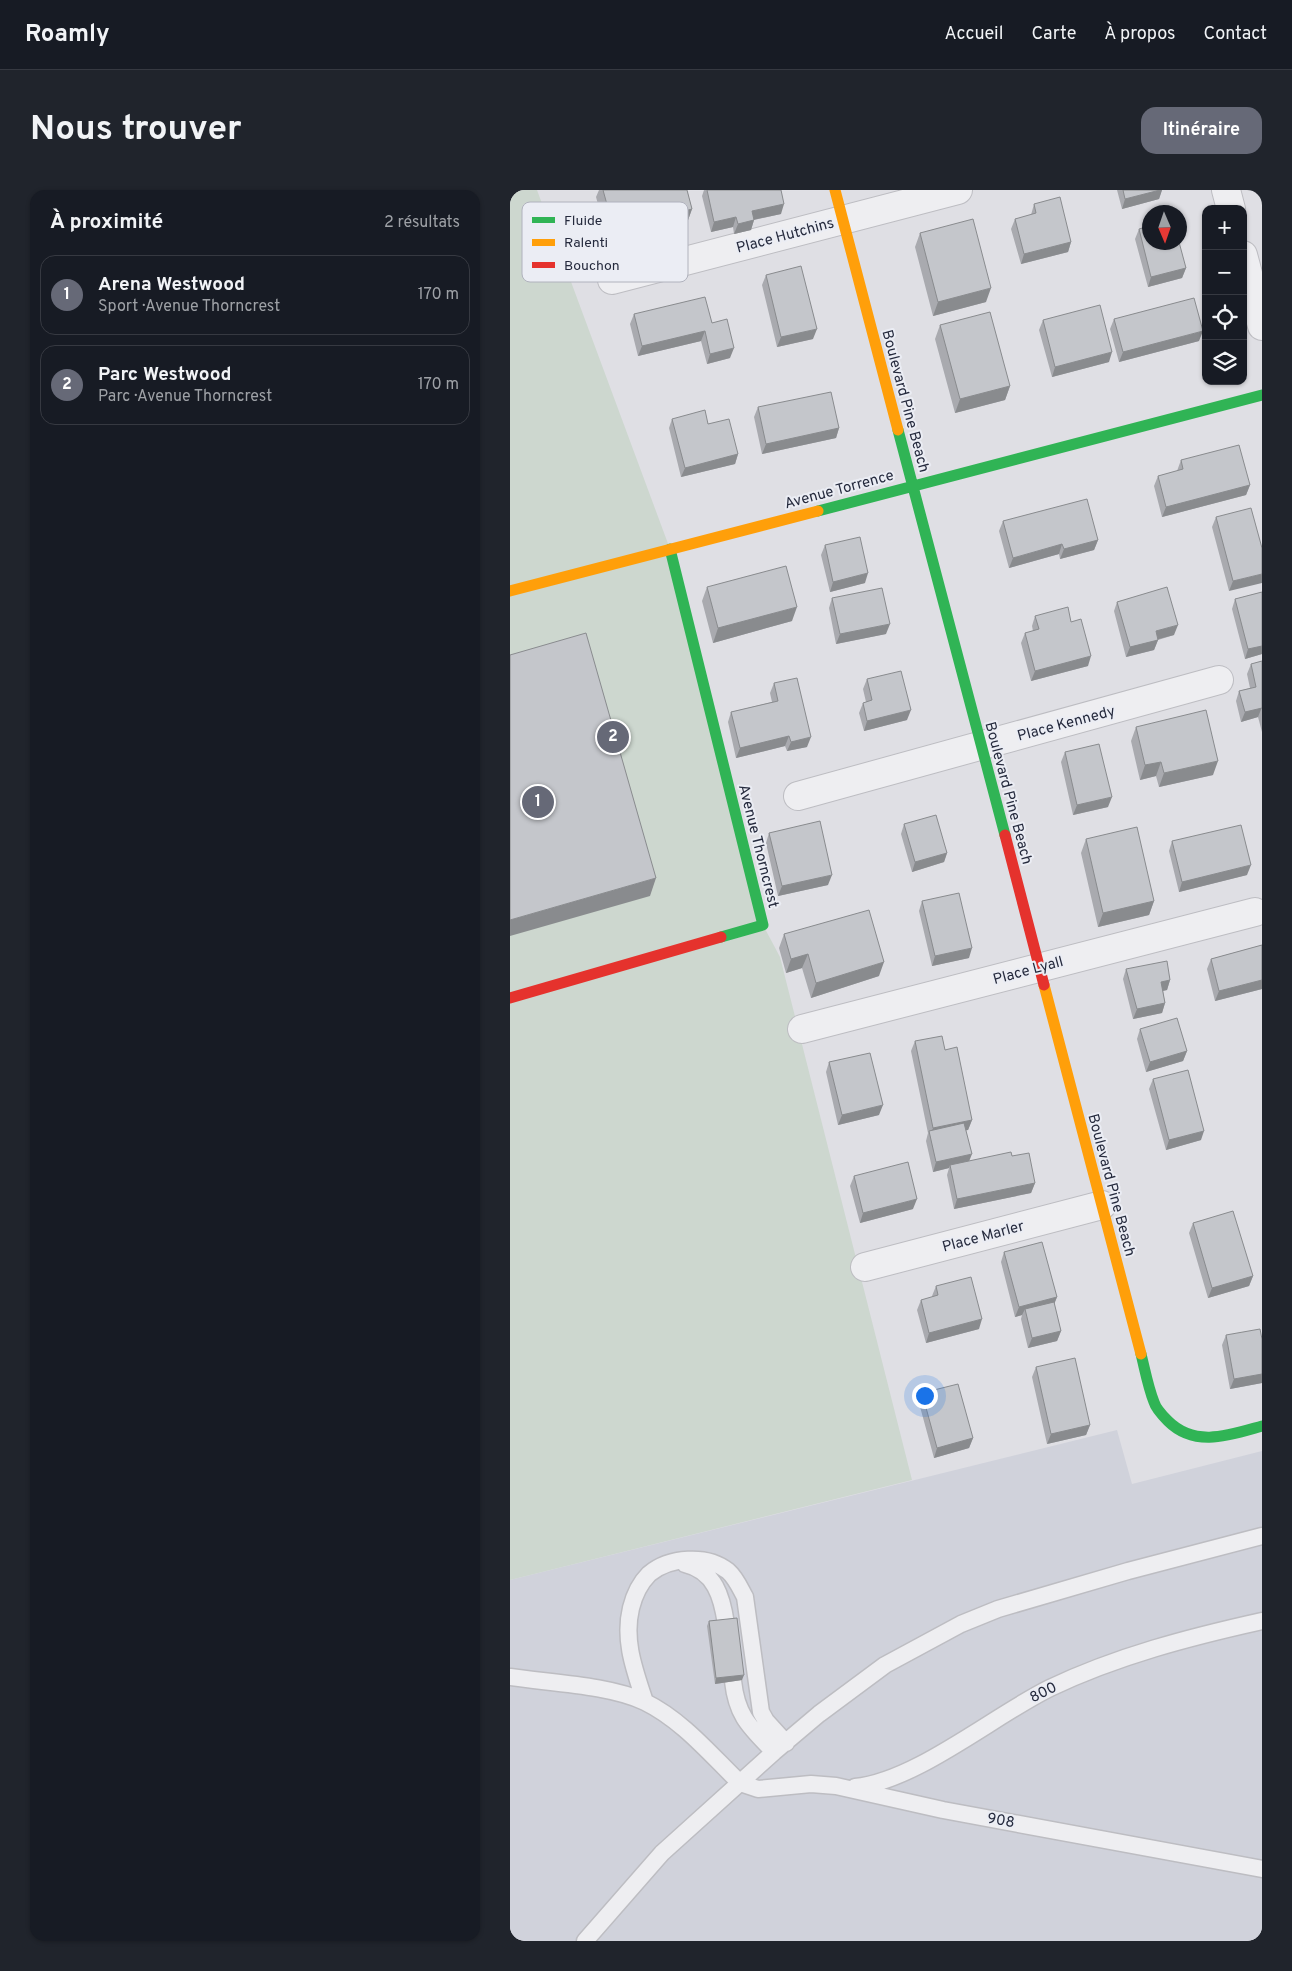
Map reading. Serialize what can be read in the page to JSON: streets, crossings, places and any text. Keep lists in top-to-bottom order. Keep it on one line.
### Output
{"streets":{"street":["Place Hutchins","Boulevard Pine Beach","Avenue Torrence","Place Kennedy","Avenue Thorncrest","Place Lyall","Place Marler"],"lane":["800","908"]},"crossings":[["Place Hutchins","Boulevard Pine Beach"],["Boulevard Pine Beach","Avenue Torrence"],["Boulevard Pine Beach","Place Kennedy"],["Boulevard Pine Beach","Place Lyall"],["Boulevard Pine Beach","Place Marler"],["Avenue Torrence","Avenue Thorncrest"],["800","908"]],"legend":["Fluide","Ralenti","Bouchon"],"north":"bottom","page":{"header":"Roamly","nav":["Accueil","Carte","À propos","Contact"],"buttons":"Itinéraire","title":"Nous trouver","heading":["À proximité","2 résultats"],"map_buttons":["+","−"],"list":[{"mark":"1","name":"Arena Westwood","note":"Sport · Avenue Thorncrest","value":"170 m"},{"mark":"2","name":"Parc Westwood","note":"Parc · Avenue Thorncrest","value":"170 m"}],"pins":["2","1"]}}
